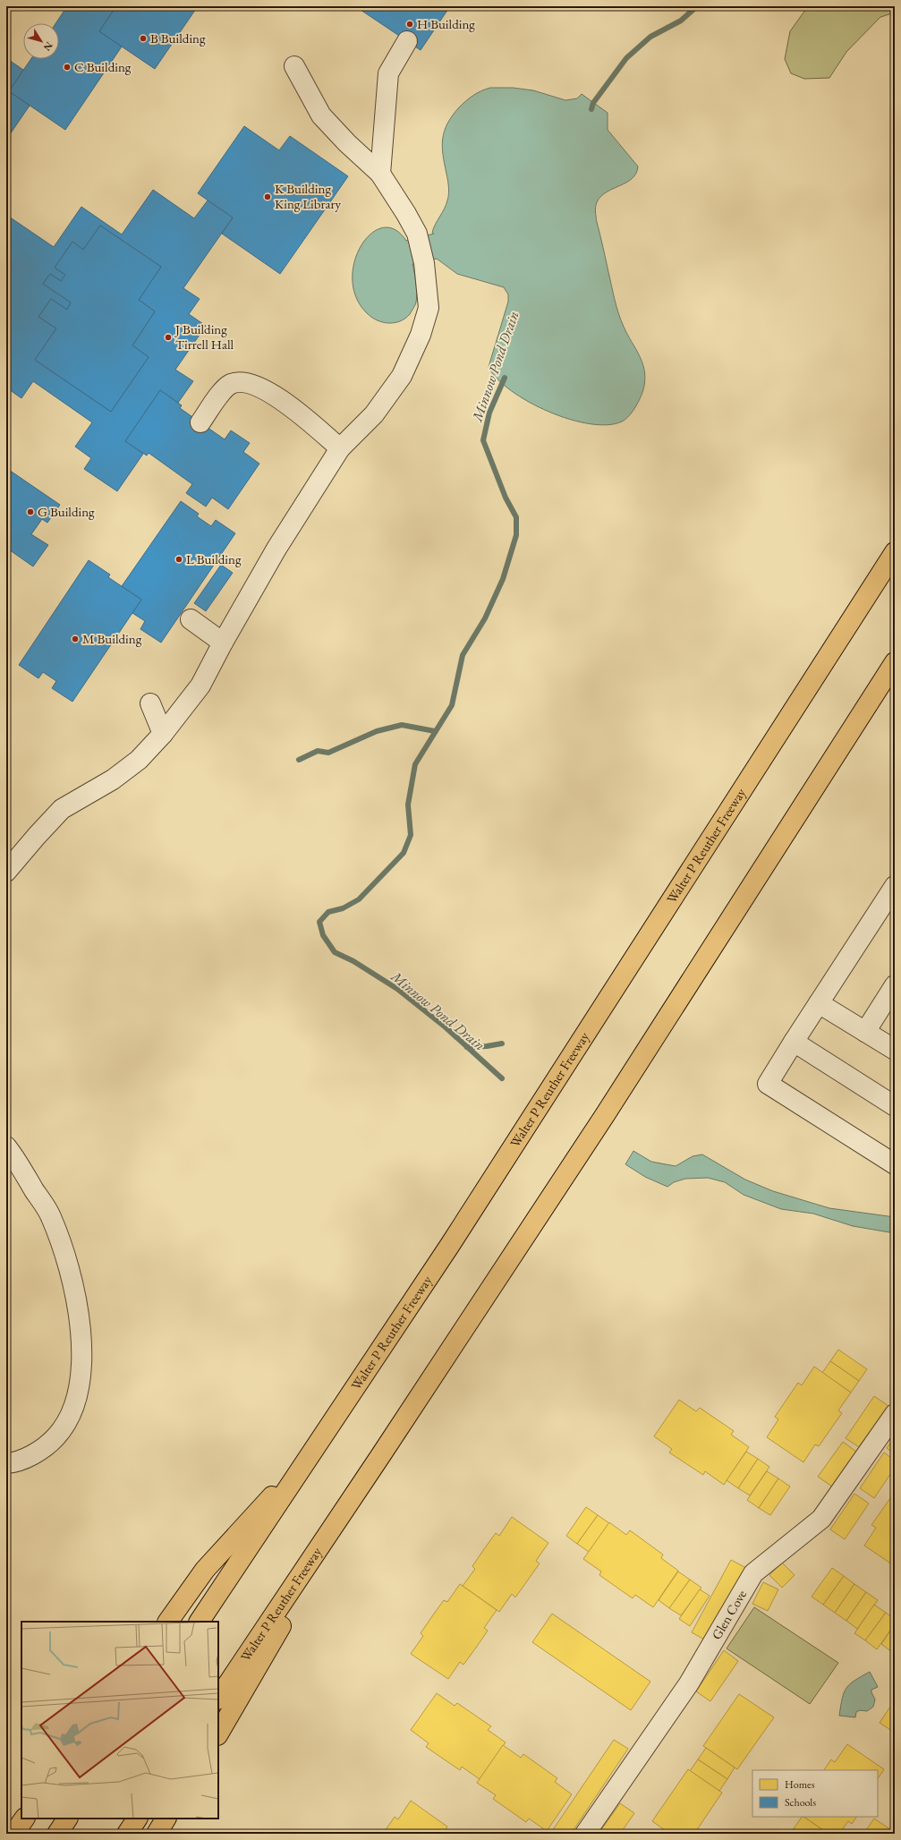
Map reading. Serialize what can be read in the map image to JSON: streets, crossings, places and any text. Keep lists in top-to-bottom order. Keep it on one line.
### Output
{"streets":{"highway":["Walter P Reuther Freeway"],"street":["Glen Cove"]},"water":["Minnow Pond Drain"],"places":["H Building","B Building","C Building","K Building King Library","J Building Tirrell Hall","G Building","L Building","M Building"],"legend":["Homes","Schools"],"north":"bottom right"}
